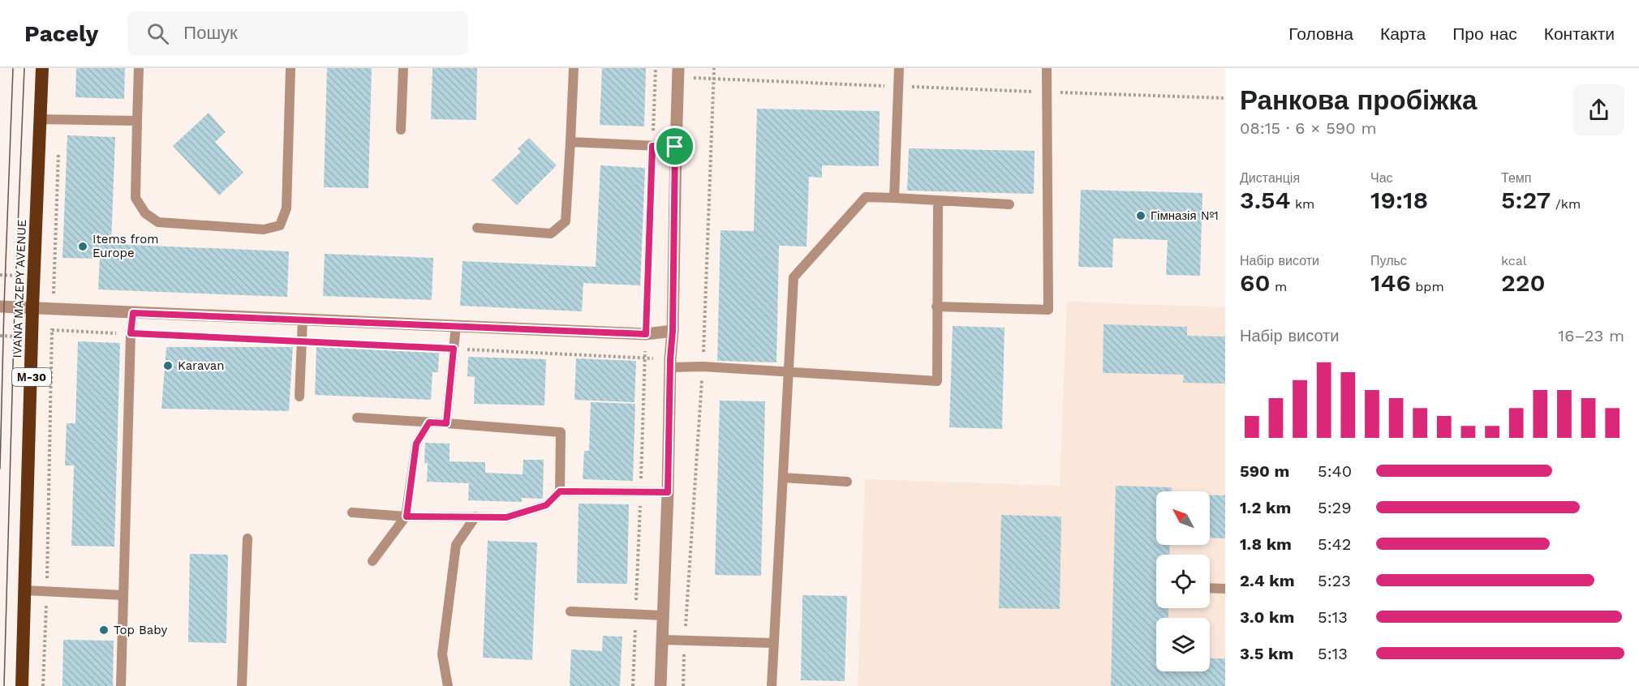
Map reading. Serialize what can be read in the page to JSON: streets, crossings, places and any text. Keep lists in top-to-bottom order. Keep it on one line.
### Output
{"streets":{"highway":["IVANA MAZEPY AVENUE","М-30"]},"places":["Гімназія №1","Items from Europe","Karavan","Top Baby"],"north":"top left","page":{"header":"Pacely","search":"Пошук","nav":["Головна","Карта","Про нас","Контакти"],"heading":["Ранкова пробіжка","08:15 · 6 × 590 m"],"stats":[["Дистанція","3.54 km"],["Час","19:18"],["Темп","5:27 /km"],["Набір висоти","60 m"],["Пульс","146 bpm"],["kcal","220"]],"chart":["Набір висоти","16–23 m"],"list":[{"name":"590 m","note":"5:40"},{"name":"1.2 km","note":"5:29"},{"name":"1.8 km","note":"5:42"},{"name":"2.4 km","note":"5:23"},{"name":"3.0 km","note":"5:13"},{"name":"3.5 km","note":"5:13"}]}}
